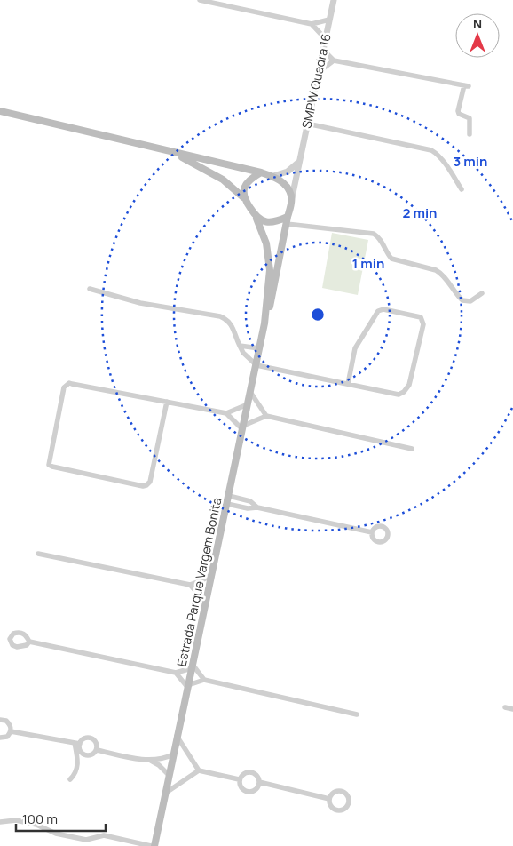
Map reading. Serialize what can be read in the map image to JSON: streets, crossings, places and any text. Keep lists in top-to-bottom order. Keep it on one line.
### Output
{"streets":{"main road":["Estrada Parque Vargem Bonita"],"street":["SMPW Quadra 16"]},"crossings":[["SMPW Quadra 16","Estrada Parque Vargem Bonita"]],"scale_bar":"100 m","north":"top","rings":["3 min","2 min","1 min"]}
